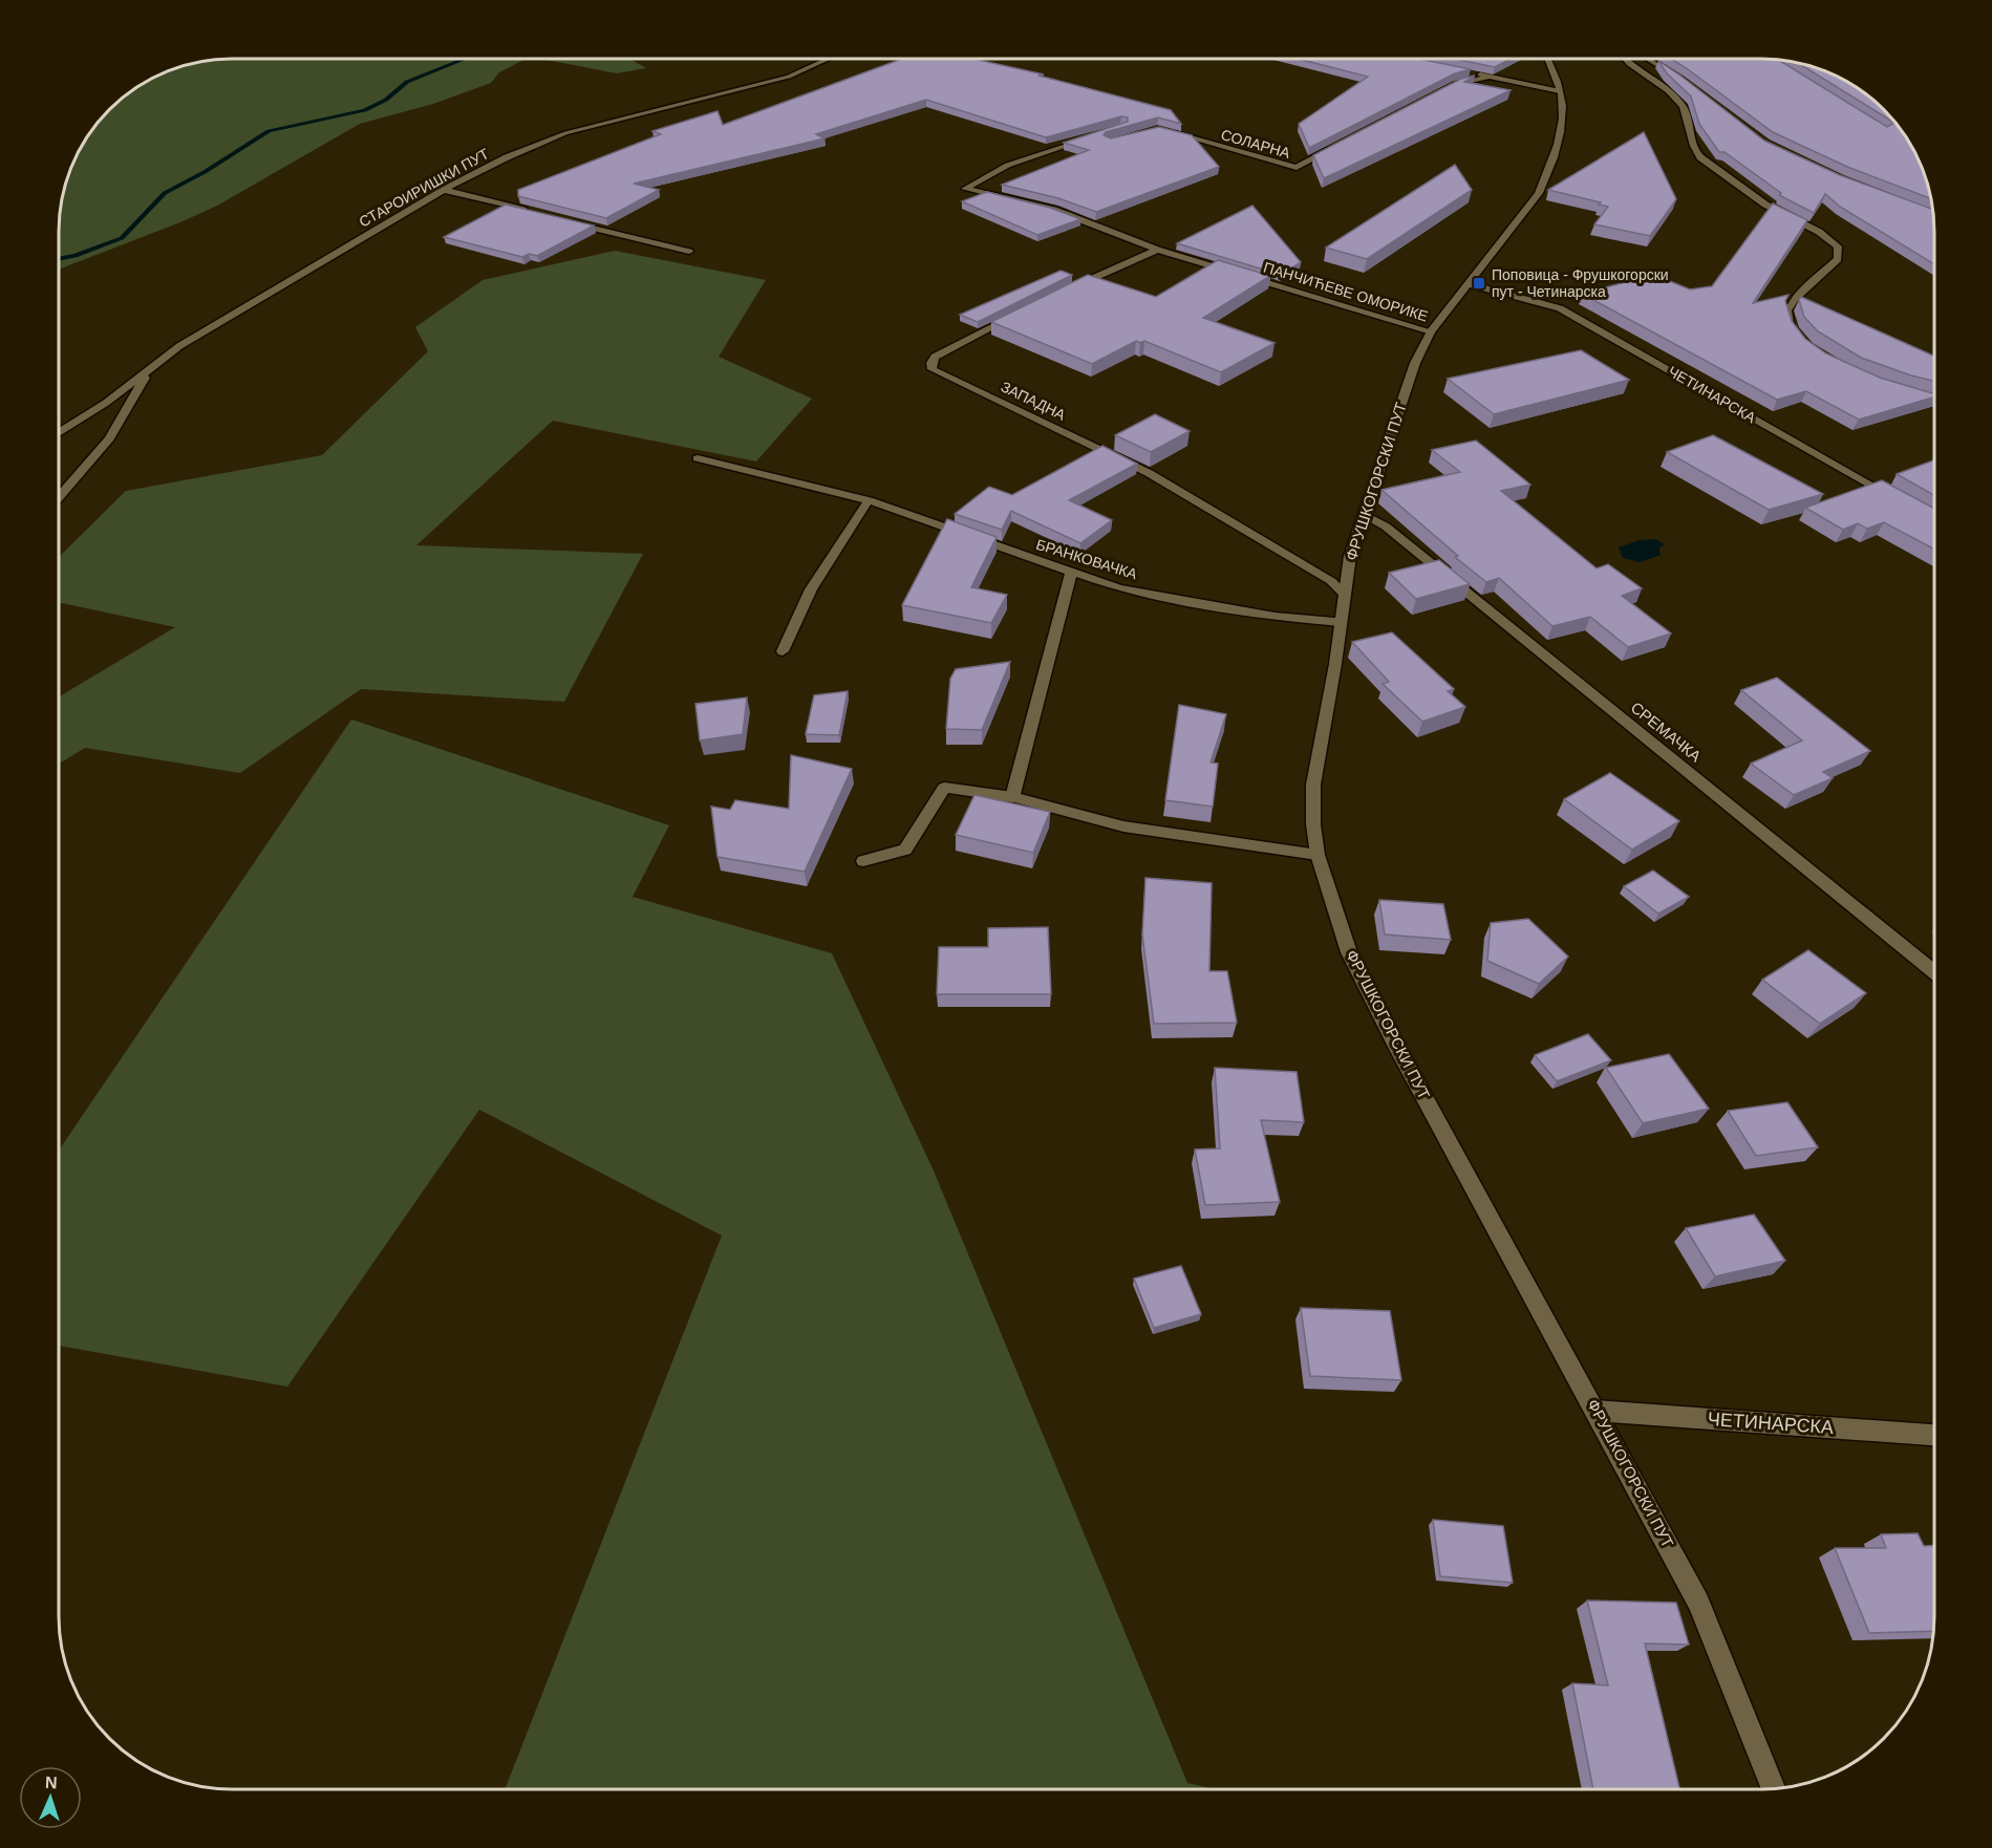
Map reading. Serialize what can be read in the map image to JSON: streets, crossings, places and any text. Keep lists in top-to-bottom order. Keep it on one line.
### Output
{"streets":{"street":["СОЛАРНА","СТАРОИРИШКИ ПУТ","ПАНЧИЋЕВЕ ОМОРИКЕ","ЧЕТИНАРСКА","ЗАПАДНА","ФРУШКОГОРСКИ ПУТ","БРАНКОВАЧКА","СРЕМАЧКА"]},"crossings":[["ПАНЧИЋЕВЕ ОМОРИКЕ","ФРУШКОГОРСКИ ПУТ"],["ЧЕТИНАРСКА","ФРУШКОГОРСКИ ПУТ"],["ЗАПАДНА","ФРУШКОГОРСКИ ПУТ"],["ФРУШКОГОРСКИ ПУТ","БРАНКОВАЧКА"],["ФРУШКОГОРСКИ ПУТ","СРЕМАЧКА"]],"places":{"transit":["Поповица - Фрушкогорски пут - Четинарска"]},"north":"top"}
